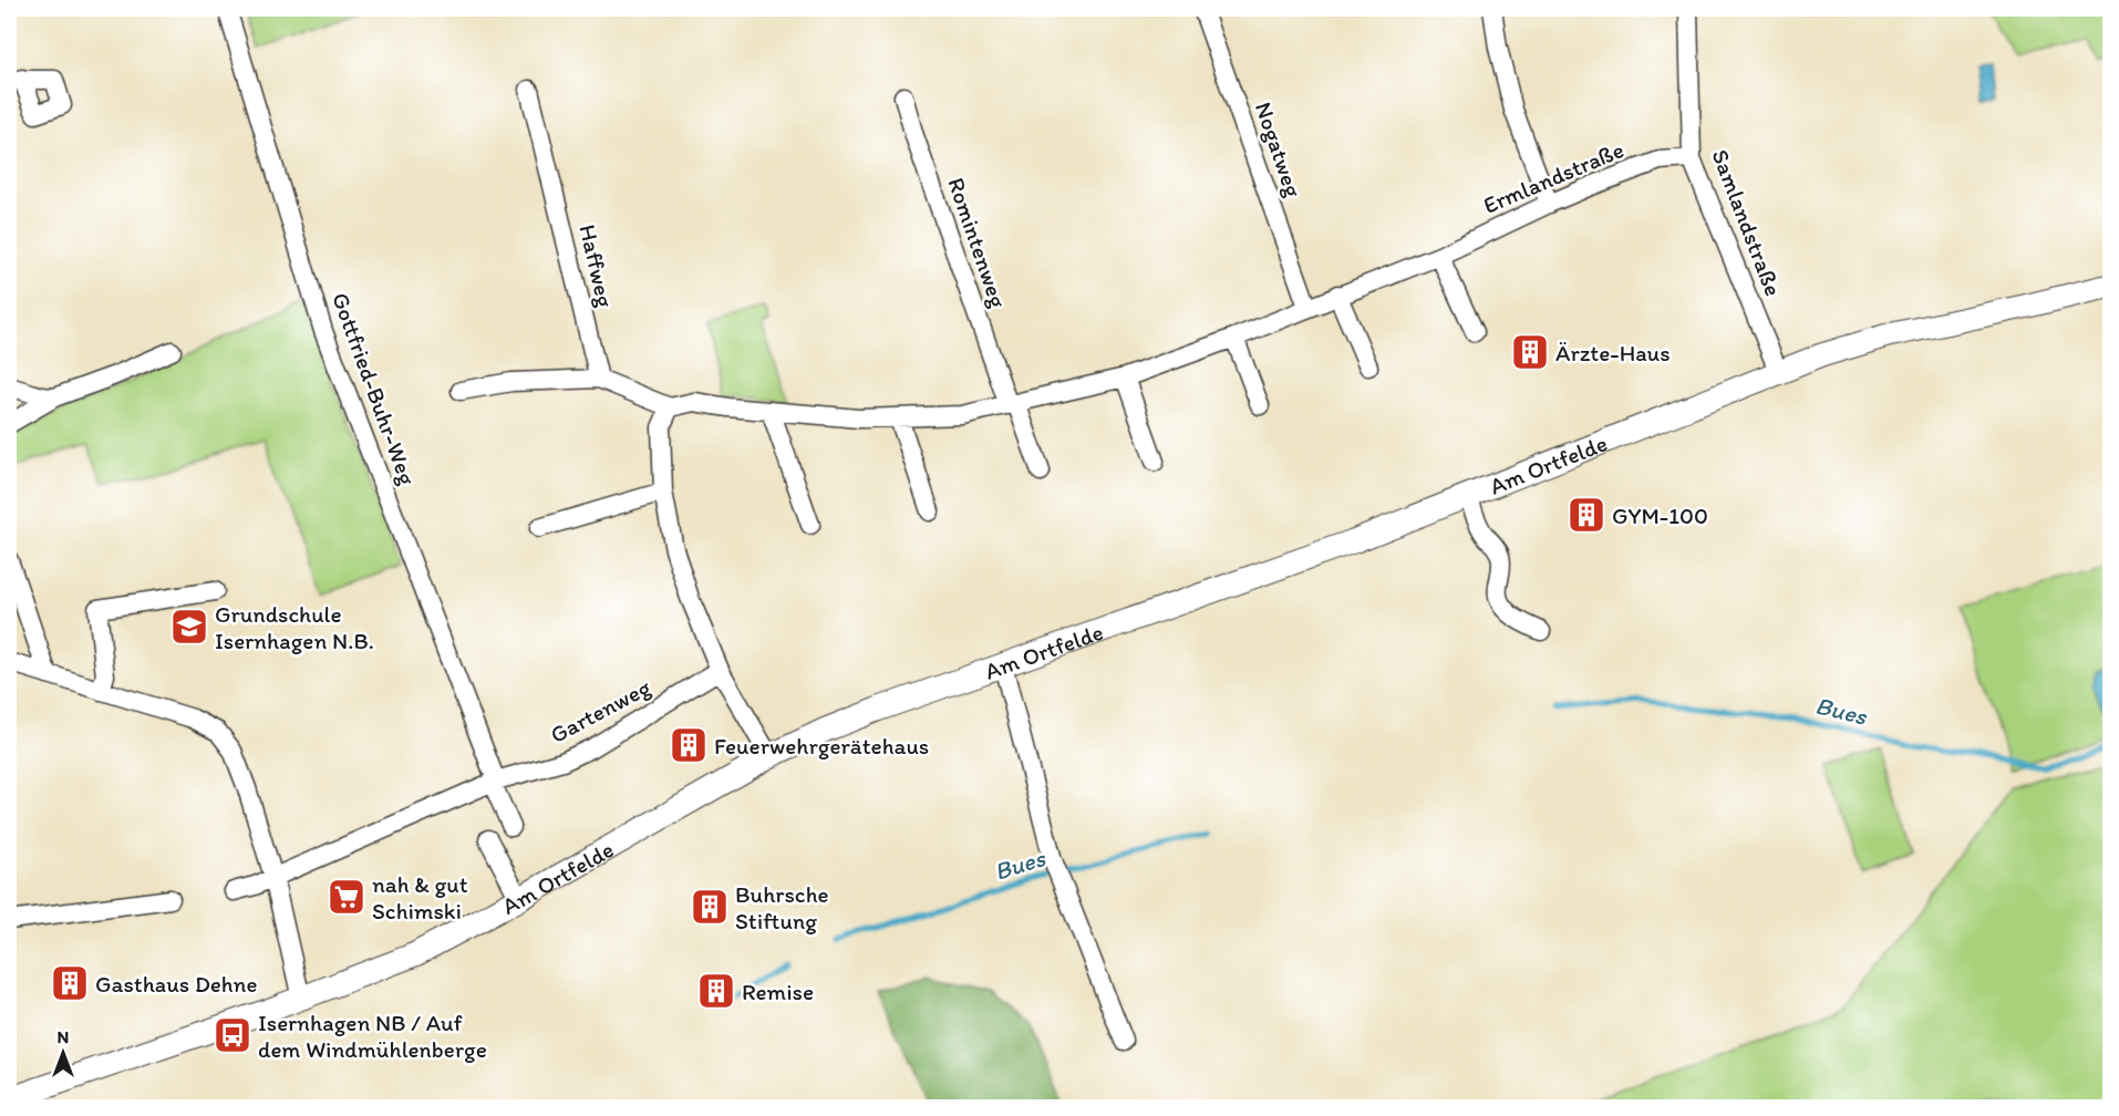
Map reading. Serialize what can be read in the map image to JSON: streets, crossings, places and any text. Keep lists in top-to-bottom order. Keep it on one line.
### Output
{"streets":{"main road":["Am Ortfelde"],"street":["Nogatweg","Ermlandstraße","Samlandstraße","Romintenweg","Haffweg","Gottfried-Buhr-Weg","Gartenweg"]},"crossings":[["Nogatweg","Ermlandstraße"],["Ermlandstraße","Samlandstraße"],["Ermlandstraße","Romintenweg"],["Samlandstraße","Am Ortfelde"],["Gottfried-Buhr-Weg","Gartenweg"]],"water":["Bues"],"places":{"building":["Ärzte-Haus","GYM-100","Feuerwehrgerätehaus","Buhrsche Stiftung","Gasthaus Dehne","Remise"],"school or university":["Grundschule Isernhagen N.B."],"supermarket":["nah & gut Schimski"],"bus stop":["Isernhagen NB / Auf dem Windmühlenberge"]},"north":"top"}
